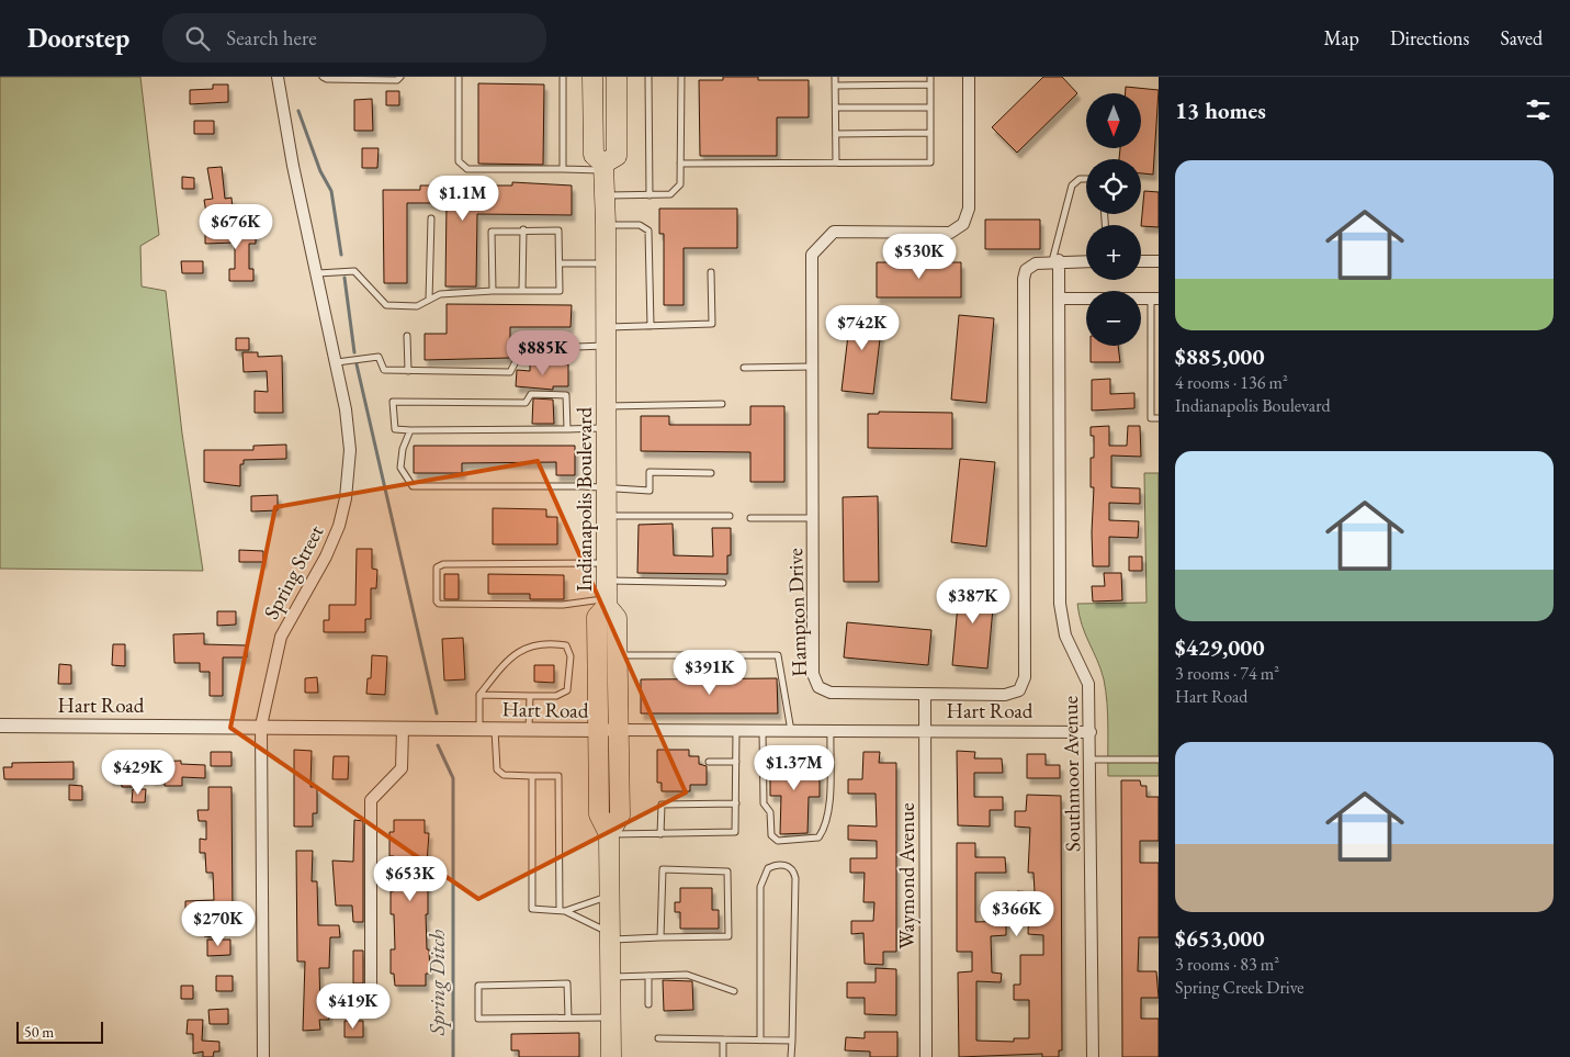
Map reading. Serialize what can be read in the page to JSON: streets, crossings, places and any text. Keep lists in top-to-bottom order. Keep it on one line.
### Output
{"streets":{"highway":["Indianapolis Boulevard"],"street":["Spring Street","Hampton Drive","Hart Road","Southmoor Avenue","Waymond Avenue"]},"crossings":[["Indianapolis Boulevard","Hart Road"],["Spring Street","Hart Road"],["Hampton Drive","Waymond Avenue"],["Hart Road","Southmoor Avenue"],["Hart Road","Waymond Avenue"]],"water":["Spring Ditch"],"scale_bar":"50 m","north":"bottom","page":{"header":"Doorstep","search":"Search here","nav":["Map","Directions","Saved"],"heading":"13 homes","map_buttons":["+","−"],"list":[{"name":"$885,000","note":"4 rooms · 136 m² · Indianapolis Boulevard"},{"name":"$429,000","note":"3 rooms · 74 m² · Hart Road"},{"name":"$653,000","note":"3 rooms · 83 m² · Spring Creek Drive"}],"price":["$1.1M","$676K","$530K","$742K","$885K","$387K","$391K","$1.37M","$429K","$653K","$366K","$270K","$419K"],"scale":"50 m"}}
